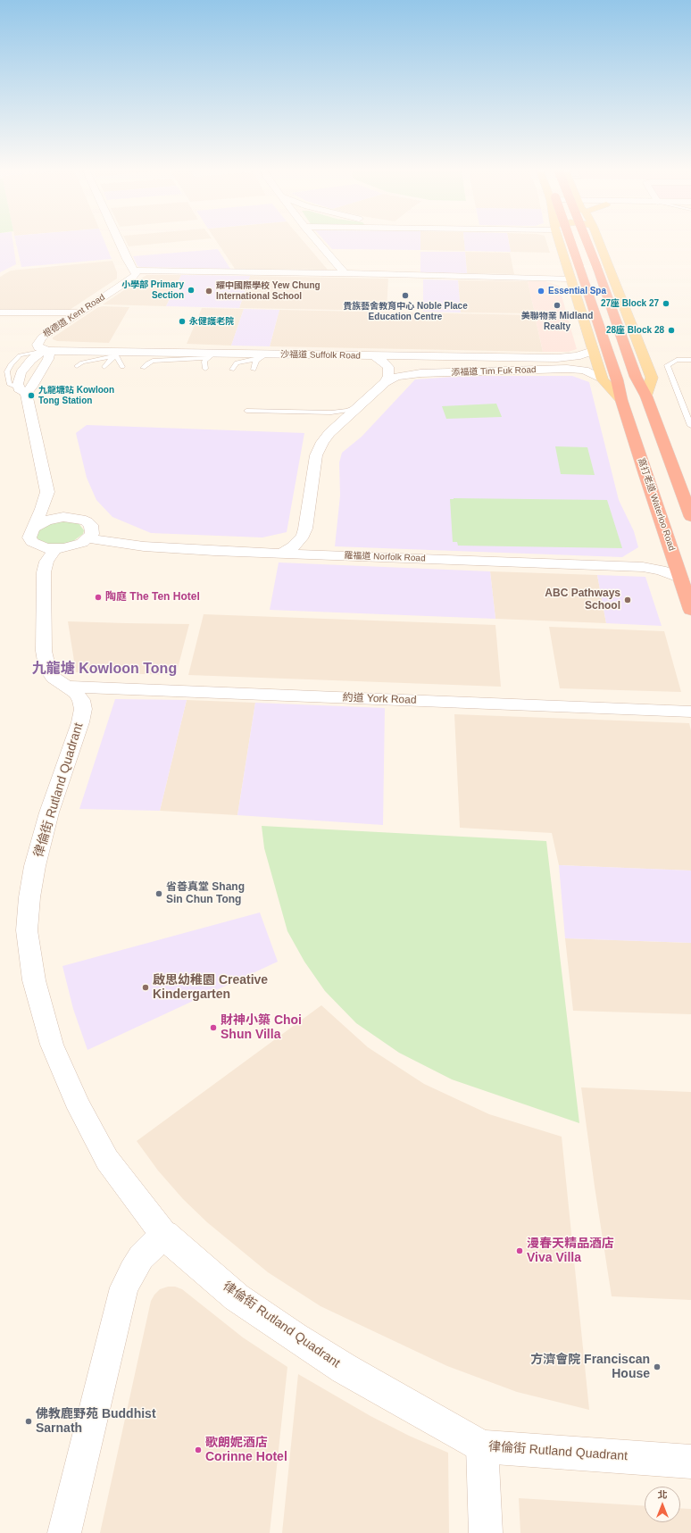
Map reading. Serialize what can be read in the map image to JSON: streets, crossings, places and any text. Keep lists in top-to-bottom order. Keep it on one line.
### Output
{"streets":{"highway":["窩打老道 Waterloo Road"],"main road":["律倫街 Rutland Quadrant"],"street":["根德道 Kent Road","沙福道 Suffolk Road","添福道 Tim Fuk Road","羅福道 Norfolk Road","約道 York Road"]},"crossings":[["根德道 Kent Road","沙福道 Suffolk Road"],["沙福道 Suffolk Road","窩打老道 Waterloo Road"],["添福道 Tim Fuk Road","窩打老道 Waterloo Road"],["添福道 Tim Fuk Road","羅福道 Norfolk Road"],["窩打老道 Waterloo Road","羅福道 Norfolk Road"],["約道 York Road","律倫街 Rutland Quadrant"]],"districts":["九龍塘 Kowloon Tong"],"places":["小學部 Primary Section","耀中國際學校 Yew Chung International School","Essential Spa","貴族藝舍教育中心 Noble Place Education Centre","27座 Block 27","美聯物業 Midland Realty","永健護老院","28座 Block 28","九龍塘站 Kowloon Tong Station","陶庭 The Ten Hotel","ABC Pathways School","省善真堂 Shang Sin Chun Tong","啟思幼稚園 Creative Kindergarten","財神小築 Choi Shun Villa","漫春天精品酒店 Viva Villa","方濟會院 Franciscan House","佛教鹿野苑 Buddhist Sarnath","歌朗妮酒店 Corinne Hotel"],"north":"top"}
